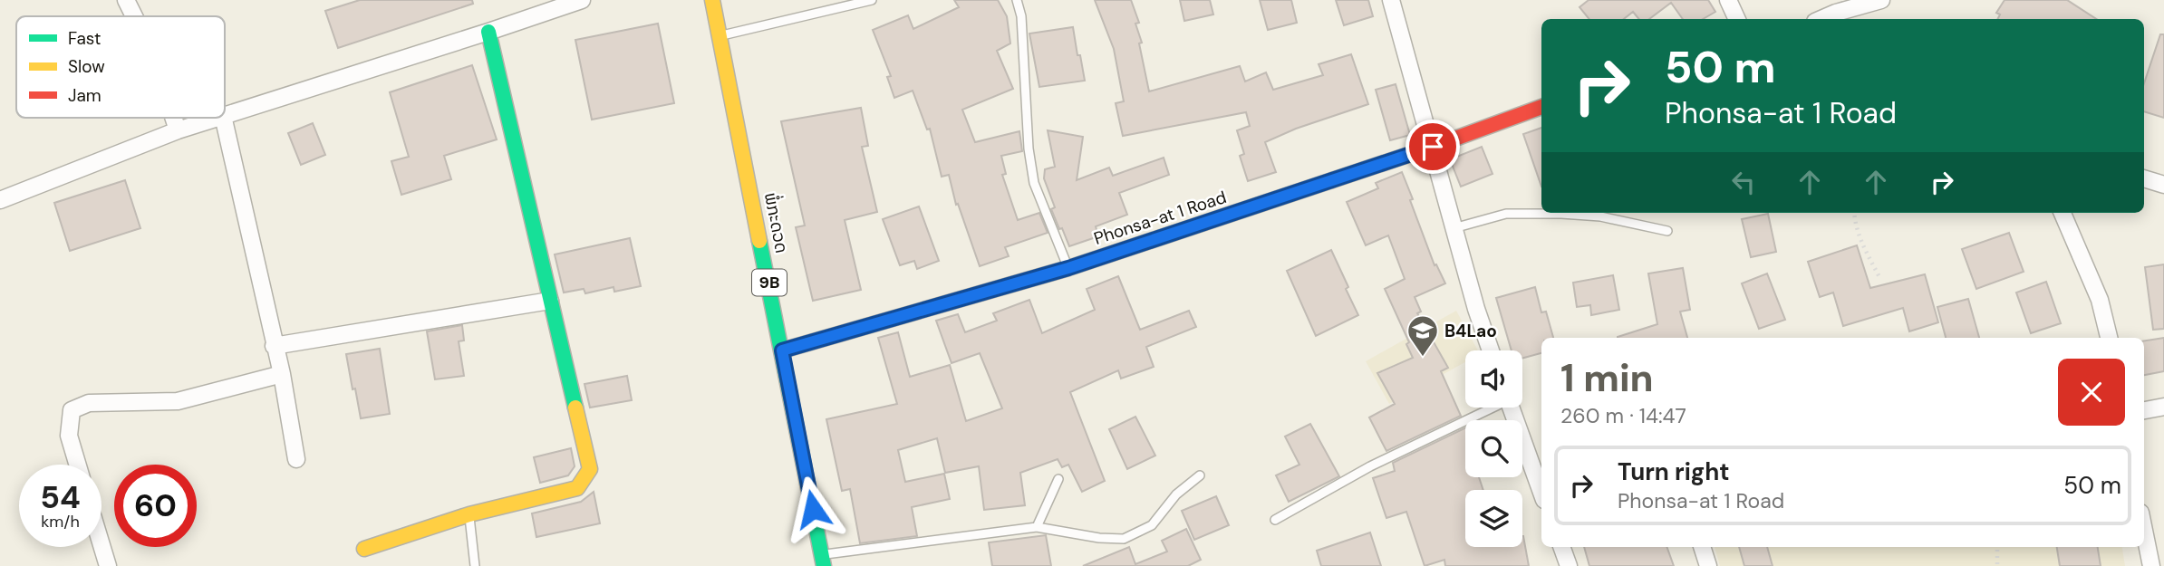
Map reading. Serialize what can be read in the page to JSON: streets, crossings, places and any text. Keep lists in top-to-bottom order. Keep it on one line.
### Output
{"streets":{"street":["Phonsa-at 1 Road","ພໍ່ກະດວດ","9B"]},"crossings":[["Phonsa-at 1 Road","ພໍ່ກະດວດ"]],"places":{"school or university":["B4Lao"]},"legend":["Fast","Slow","Jam"],"page":{"turn":["50 m","Phonsa-at 1 Road"],"heading":["1 min","260 m · 14:47"],"list":[{"name":"Turn right","note":"Phonsa-at 1 Road","value":"50 m"}],"speed":"54 km/h","limit":"60"}}
